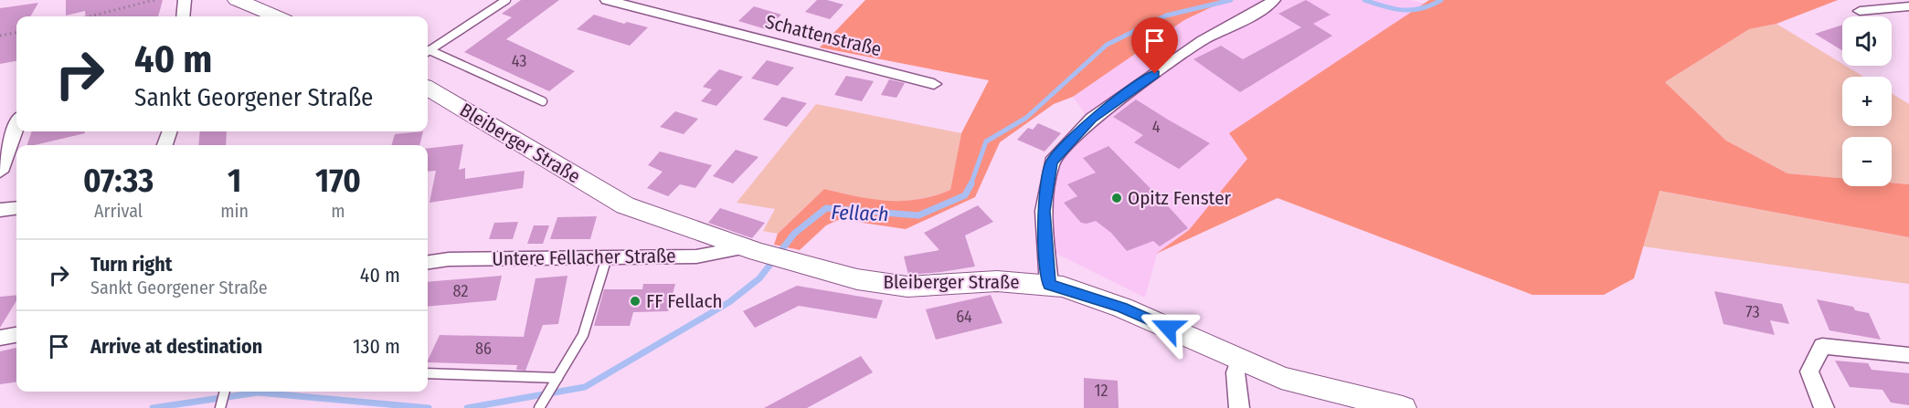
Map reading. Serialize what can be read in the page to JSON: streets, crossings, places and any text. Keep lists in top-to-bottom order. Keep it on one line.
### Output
{"streets":{"main road":["Bleiberger Straße"],"street":["Schattenstraße","Untere Fellacher Straße"]},"crossings":[["Bleiberger Straße","Untere Fellacher Straße"]],"water":["Fellach"],"places":["Opitz Fenster","FF Fellach"],"house_numbers":["43","4","82","73","64","86","12"],"page":{"map_buttons":["+","−"],"turn":["40 m","Sankt Georgener Straße"],"eta":["07:33","Arrival","1","min","170","m"],"list":[{"name":"Turn right","note":"Sankt Georgener Straße","value":"40 m"},{"name":"Arrive at destination","value":"130 m"}]}}
